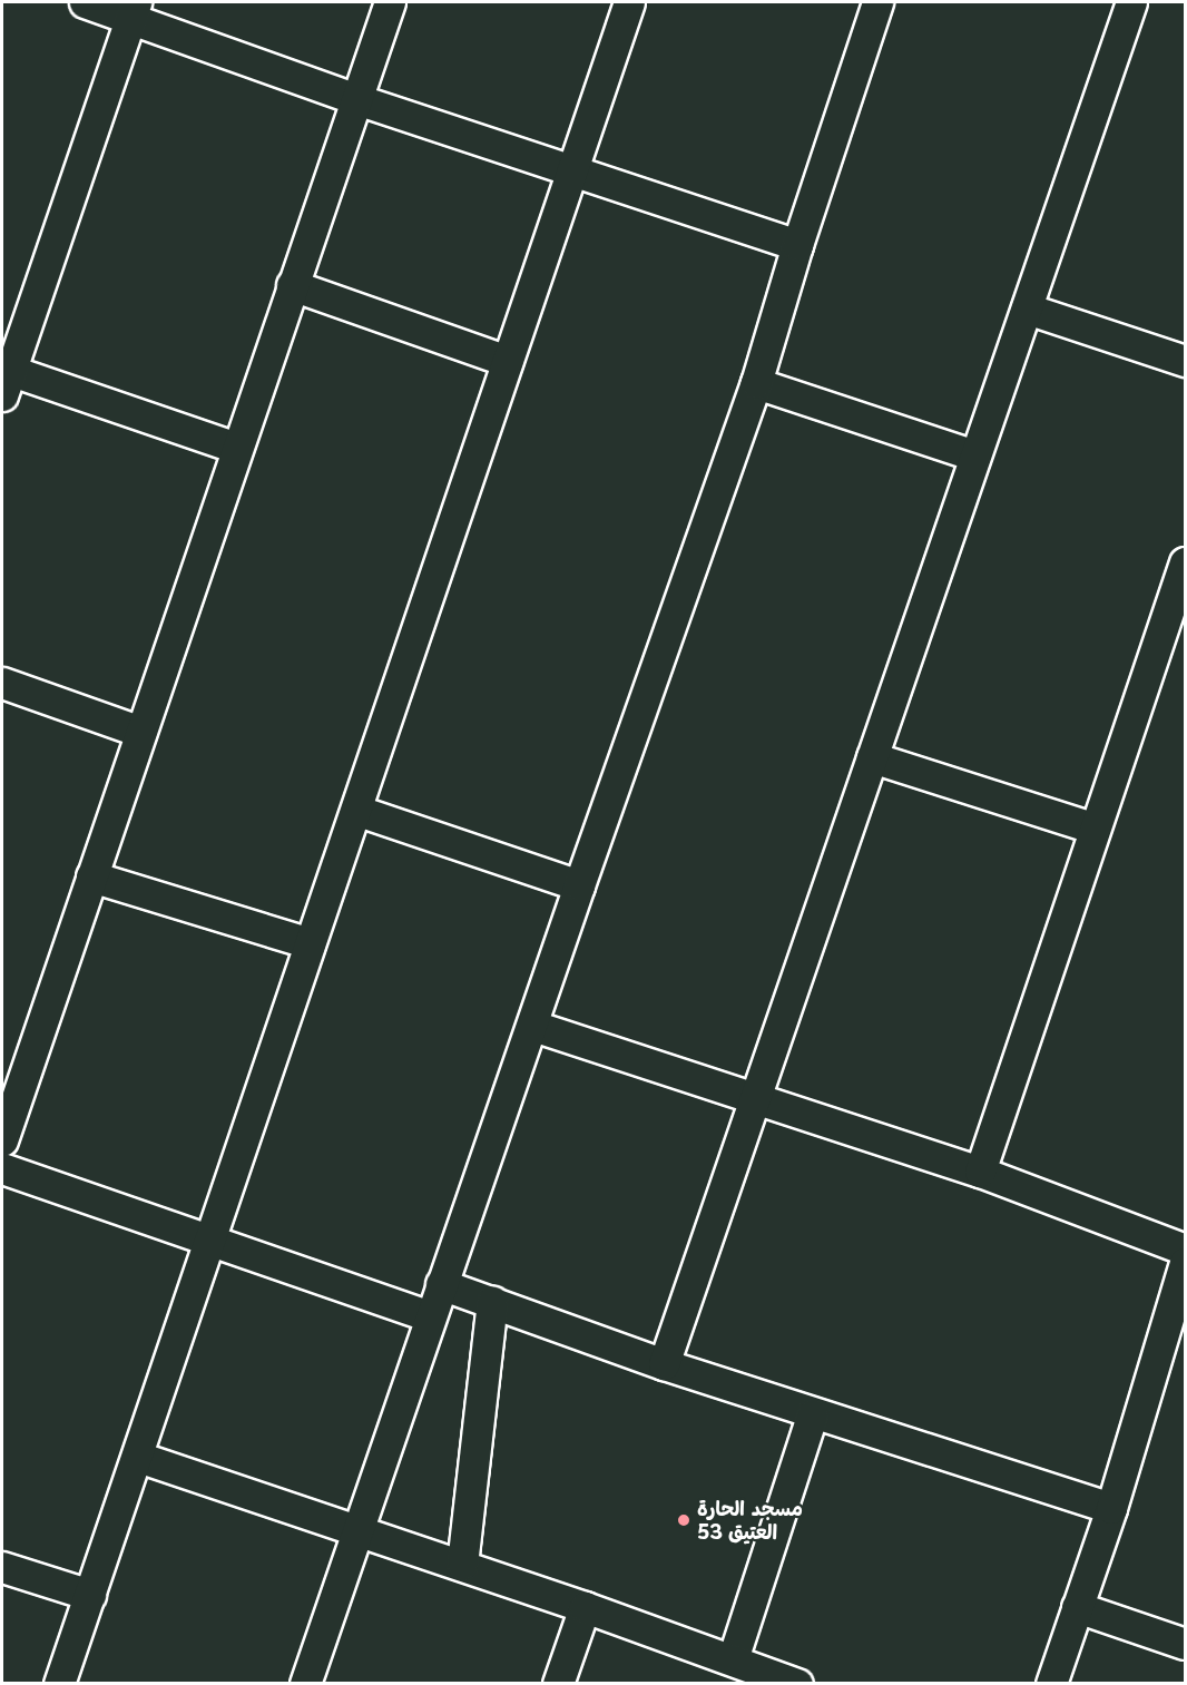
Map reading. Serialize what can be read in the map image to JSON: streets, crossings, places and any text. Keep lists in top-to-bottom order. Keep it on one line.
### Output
{"places":["مسجد الحارة 53 العتيق"]}
